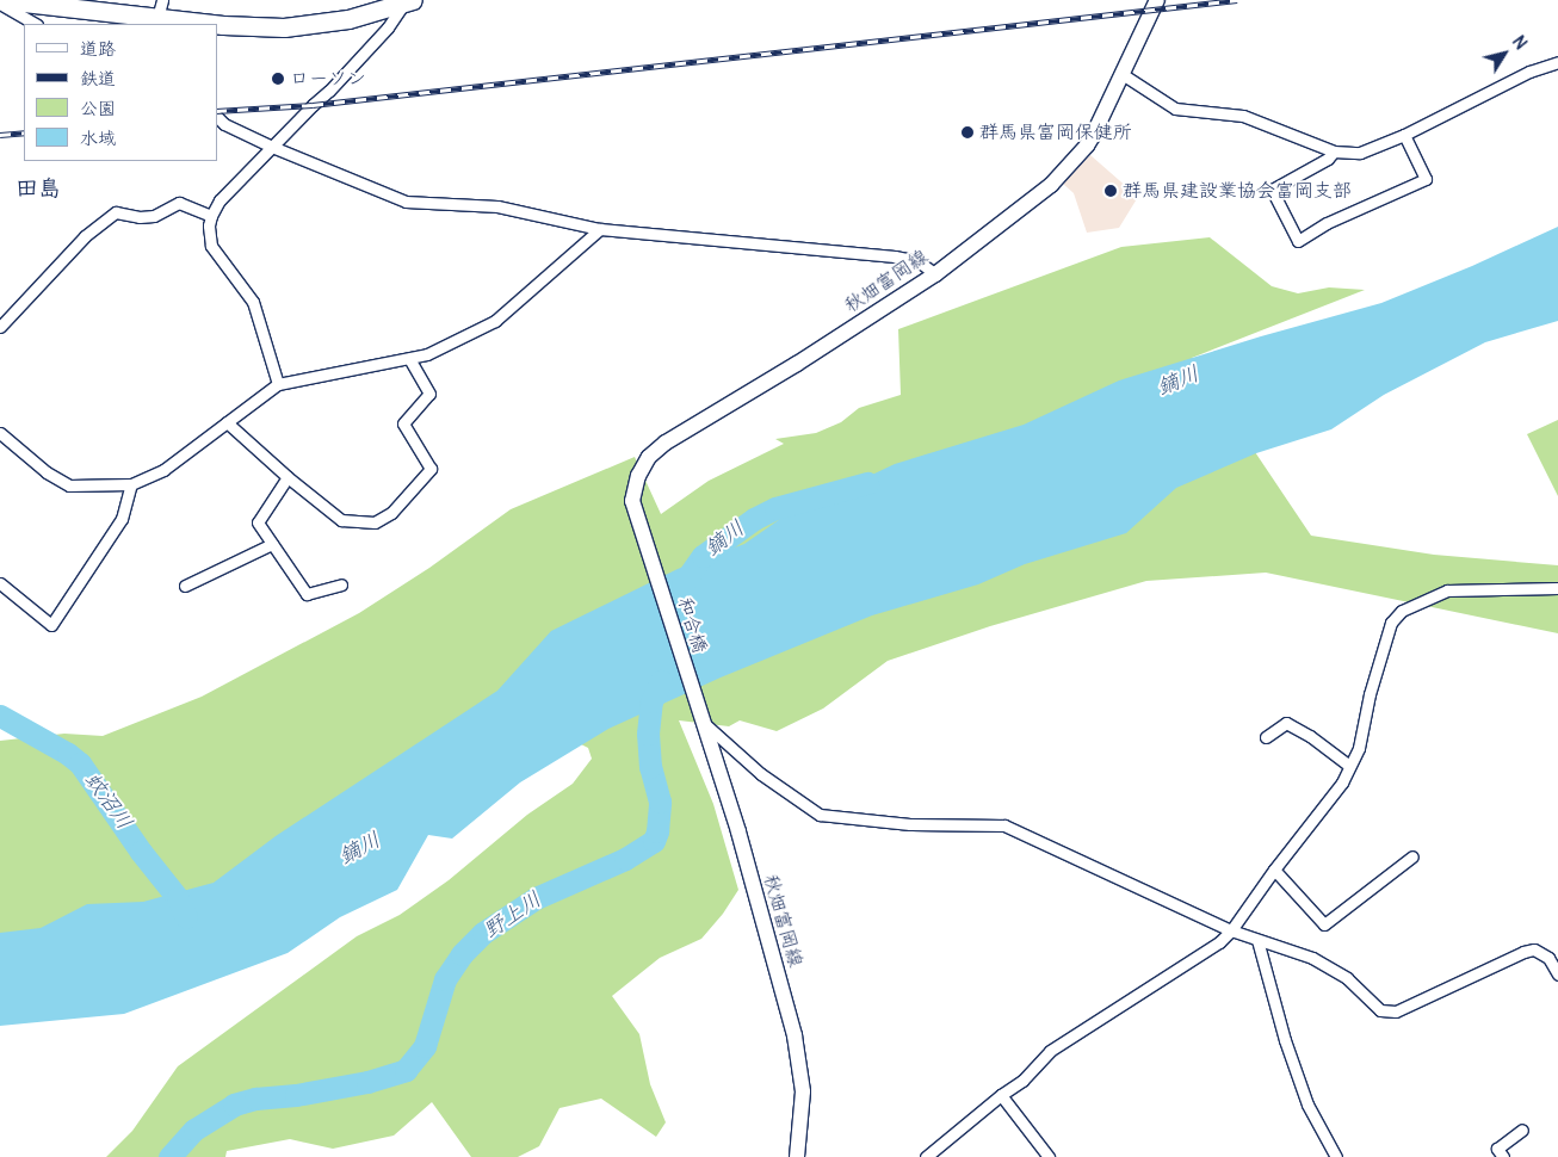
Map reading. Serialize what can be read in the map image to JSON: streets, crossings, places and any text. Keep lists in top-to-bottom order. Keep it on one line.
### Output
{"streets":{"main road":["秋畑富岡線","和合橋"]},"crossings":[["秋畑富岡線","和合橋"]],"districts":["田島"],"water":["鏑川","蚊沼川","野上川"],"places":["ローソン","群馬県富岡保健所","群馬県建設業協会富岡支部"],"legend":["道路","鉄道","公園","水域"],"north":"top right"}
